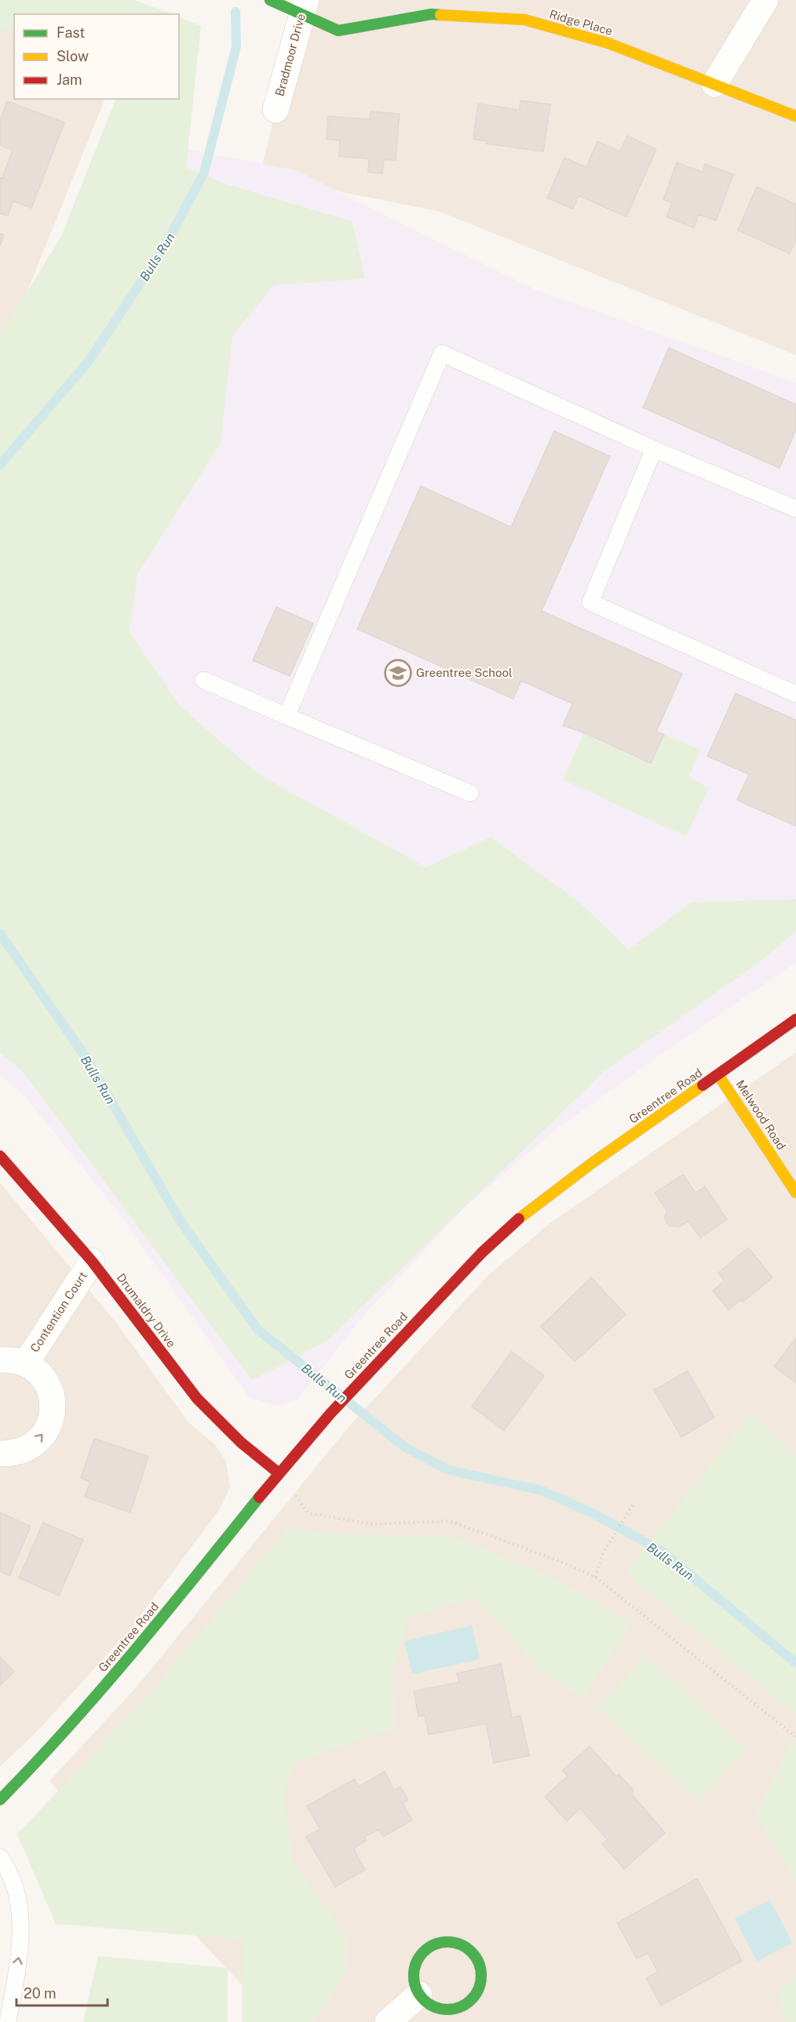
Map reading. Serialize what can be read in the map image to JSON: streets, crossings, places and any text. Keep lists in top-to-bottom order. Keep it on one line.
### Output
{"streets":{"street":["Ridge Place","Bradmoor Drive","Greentree Road","Melwood Road","Drumaldry Drive","Contention Court"]},"crossings":[["Ridge Place","Bradmoor Drive"],["Greentree Road","Melwood Road"],["Greentree Road","Drumaldry Drive"],["Drumaldry Drive","Contention Court"]],"water":["Bulls Run"],"places":{"school or university":["Greentree School"]},"legend":["Fast","Slow","Jam"],"scale_bar":"20 m"}
